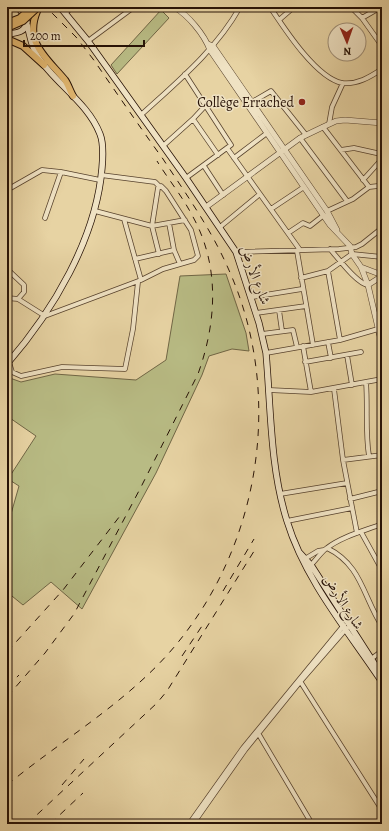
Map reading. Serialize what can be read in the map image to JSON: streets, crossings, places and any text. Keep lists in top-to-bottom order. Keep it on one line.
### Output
{"streets":{"main road":["شارع الأرض"]},"places":["Collège Errached"],"scale_bar":"200 m","north":"bottom"}
